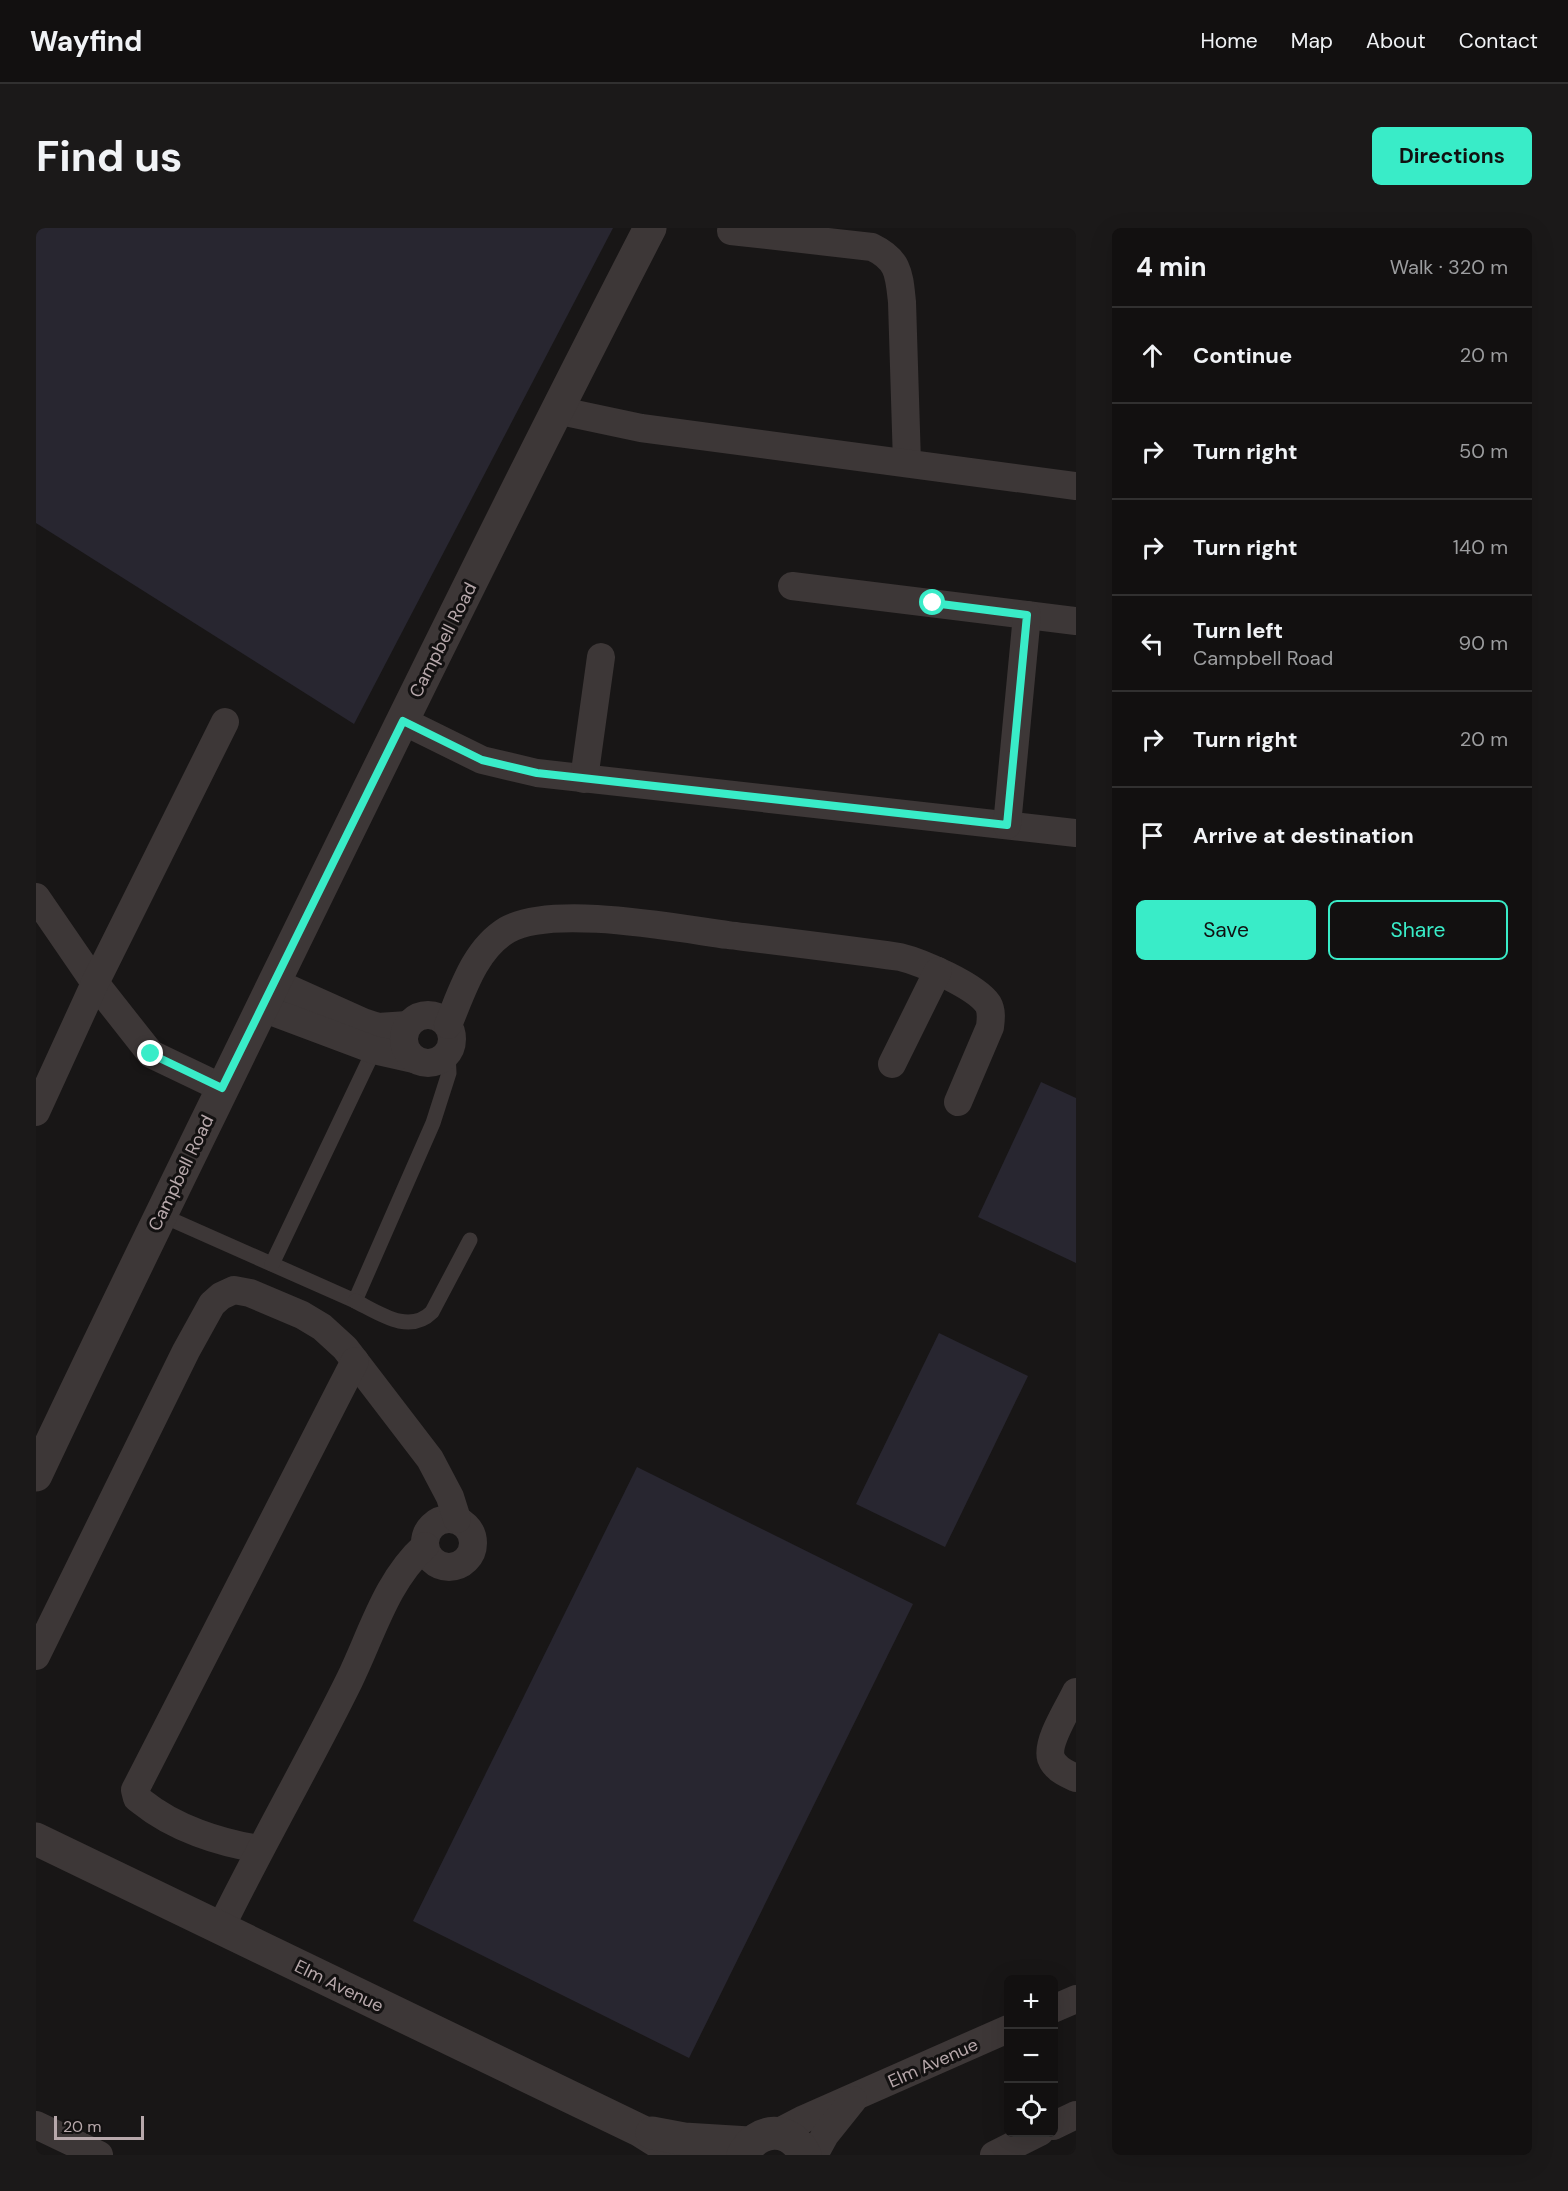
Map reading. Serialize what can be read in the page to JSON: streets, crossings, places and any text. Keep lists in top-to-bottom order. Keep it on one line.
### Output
{"streets":{"street":["Campbell Road","Elm Avenue"]},"scale_bar":"20 m","page":{"header":"Wayfind","nav":["Home","Map","About","Contact"],"buttons":["Directions",["Save","Share"]],"title":"Find us","heading":["4 min","Walk · 320 m"],"list":[["Continue","20 m"],["Turn right","50 m"],["Turn right","140 m"],["Turn left","Campbell Road","90 m"],["Turn right","20 m"],"Arrive at destination"],"map_buttons":["+","−"],"scale":"20 m"}}
